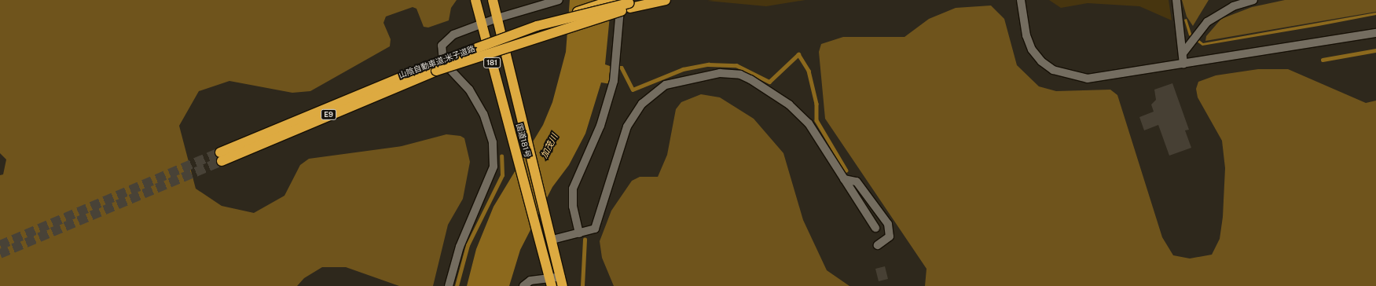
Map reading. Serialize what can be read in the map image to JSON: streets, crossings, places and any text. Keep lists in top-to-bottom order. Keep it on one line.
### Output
{"streets":{"highway":["山陰自動車道;米子道路","181","E9","国道181号"]},"water":["加茂川"]}
